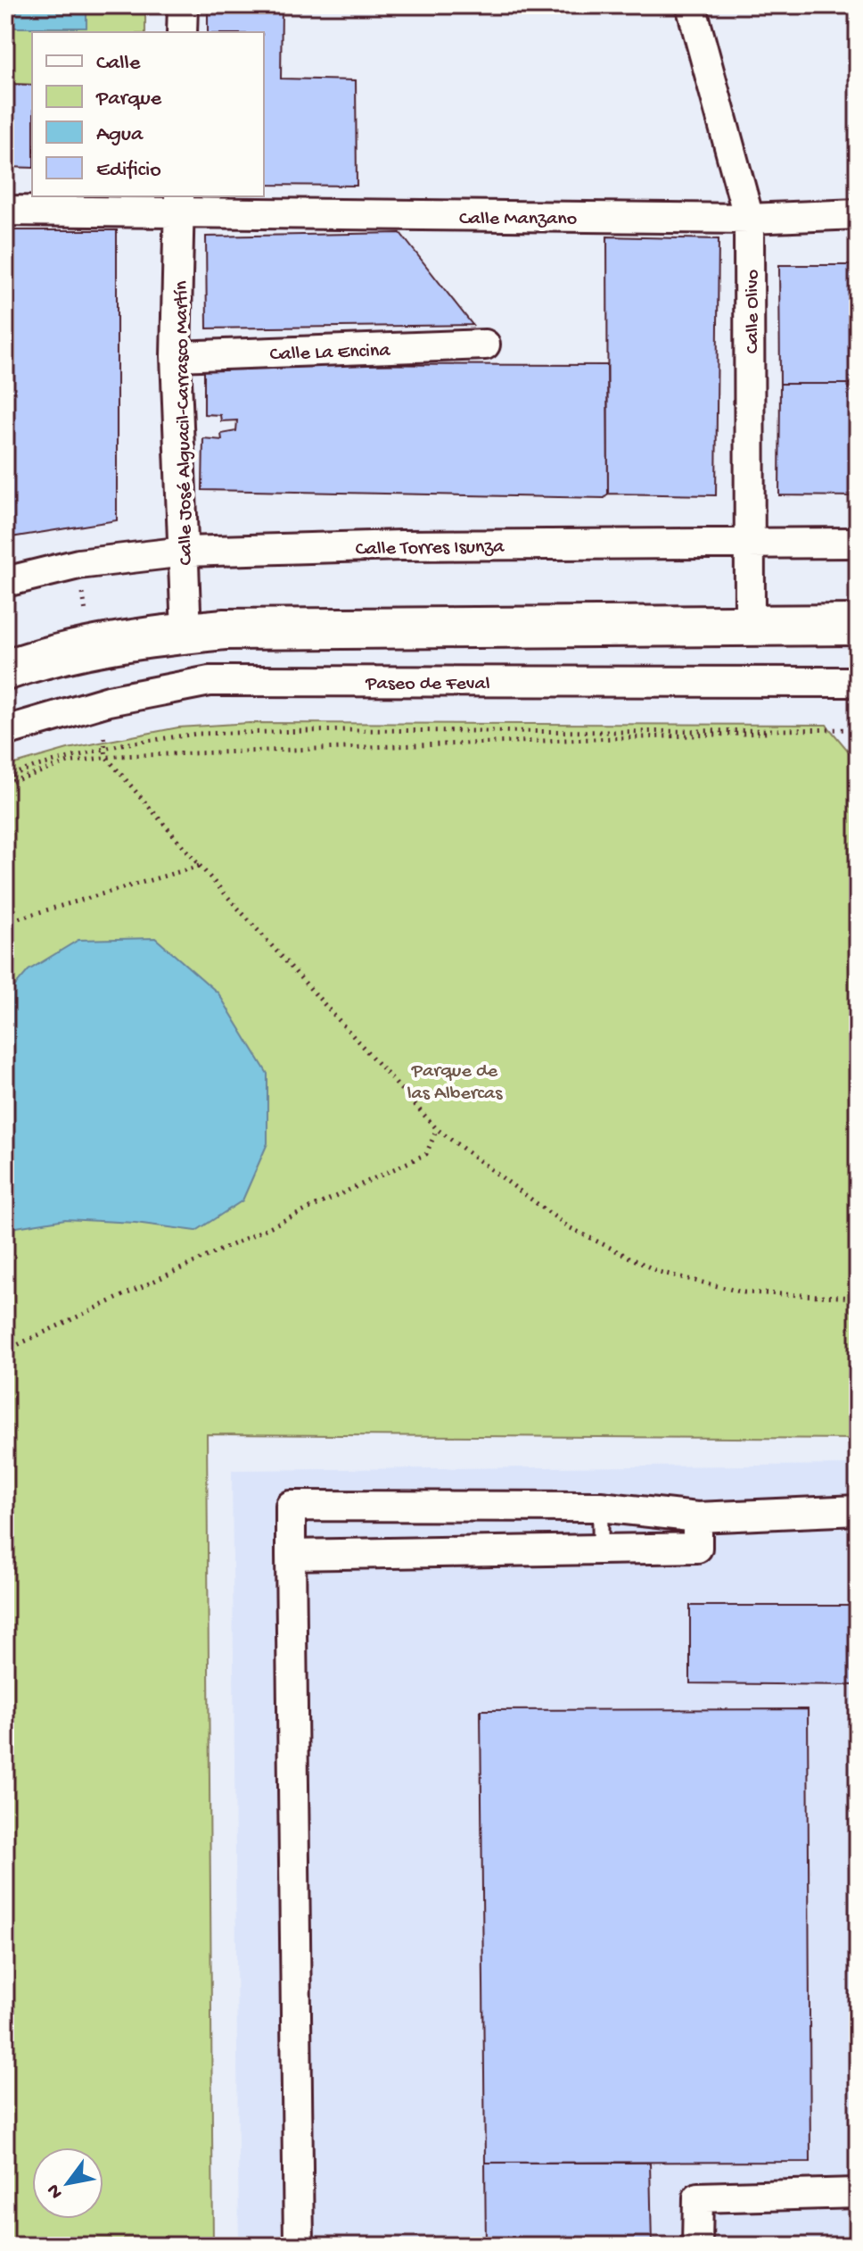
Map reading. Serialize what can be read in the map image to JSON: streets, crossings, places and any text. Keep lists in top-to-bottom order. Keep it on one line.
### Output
{"streets":{"street":["Calle Manzano","Calle Olivo","Calle La Encina","Calle José Alguacil-Carrasco Martín","Calle Torres Isunza","Paseo de Feval"]},"crossings":[["Calle Manzano","Calle Olivo"],["Calle Manzano","Calle José Alguacil-Carrasco Martín"],["Calle Olivo","Calle Torres Isunza"],["Calle La Encina","Calle José Alguacil-Carrasco Martín"],["Calle José Alguacil-Carrasco Martín","Calle Torres Isunza"]],"parks":["Parque de las Albercas"],"legend":["Calle","Parque","Agua","Edificio"],"north":"bottom left"}
